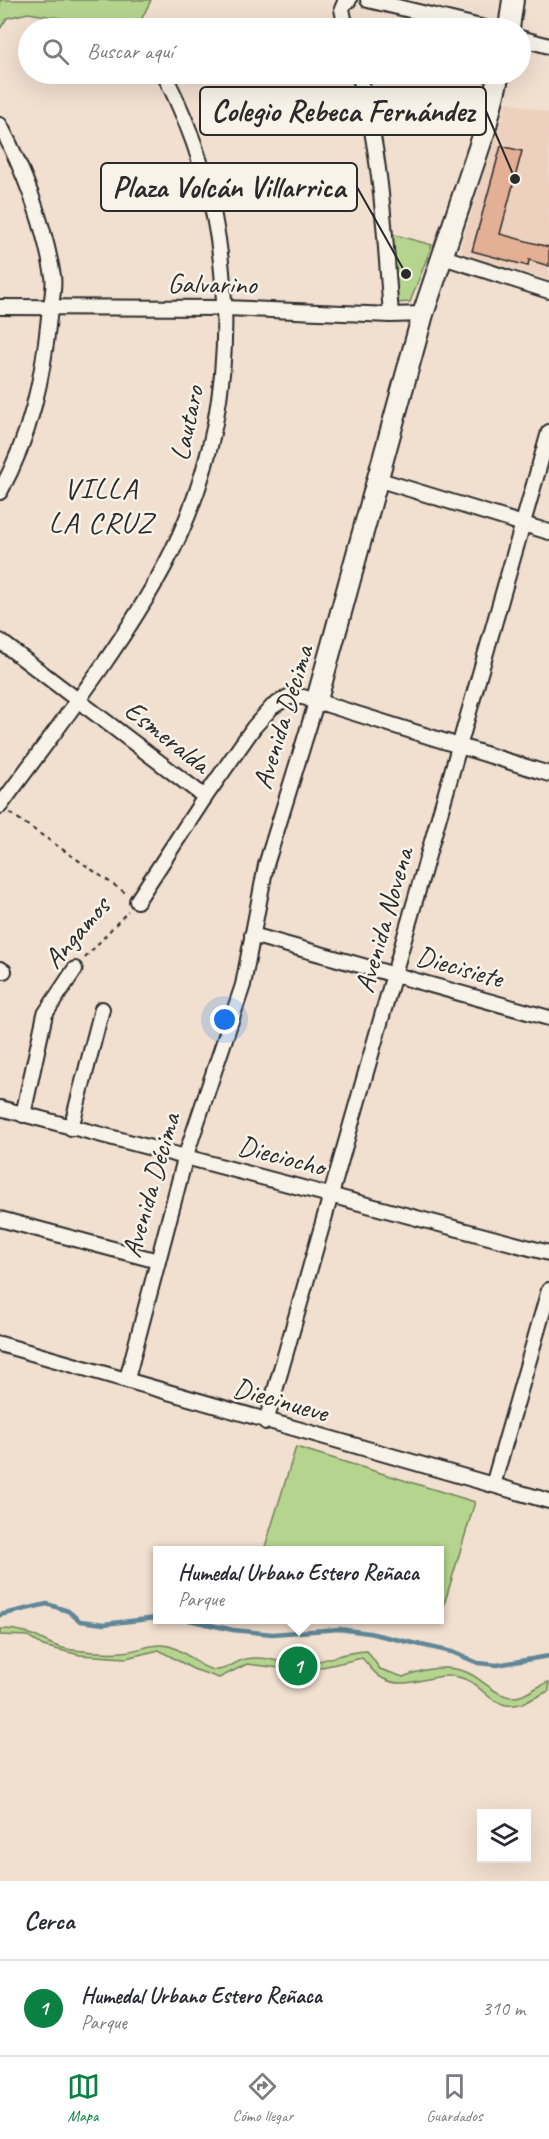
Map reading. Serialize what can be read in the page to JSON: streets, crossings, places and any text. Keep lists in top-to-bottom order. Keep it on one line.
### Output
{"streets":{"street":["Galvarino","Lautaro","Avenida Décima","Esmeralda","Avenida Novena","Angamos","Diecisiete","Dieciocho","Diecinueve"]},"crossings":[["Galvarino","Lautaro"],["Galvarino","Avenida Décima"],["Lautaro","Esmeralda"],["Avenida Décima","Esmeralda"],["Avenida Décima","Diecisiete"],["Avenida Décima","Dieciocho"],["Avenida Décima","Diecinueve"],["Esmeralda","Avenida Novena"],["Esmeralda","Angamos"],["Avenida Novena","Diecisiete"],["Avenida Novena","Dieciocho"],["Avenida Novena","Diecinueve"],["Angamos","Dieciocho"]],"districts":["VILLA LA CRUZ"],"places":["Colegio Rebeca Fernández","Plaza Volcán Villarrica"],"page":{"search":"Buscar aquí","popup":["Humedal Urbano Estero Reñaca","Parque"],"pins":"1","heading":"Cerca","list":[{"mark":"1","name":"Humedal Urbano Estero Reñaca","note":"Parque","value":"310 m"}],"nav":["Mapa","Cómo llegar","Guardados"]}}
